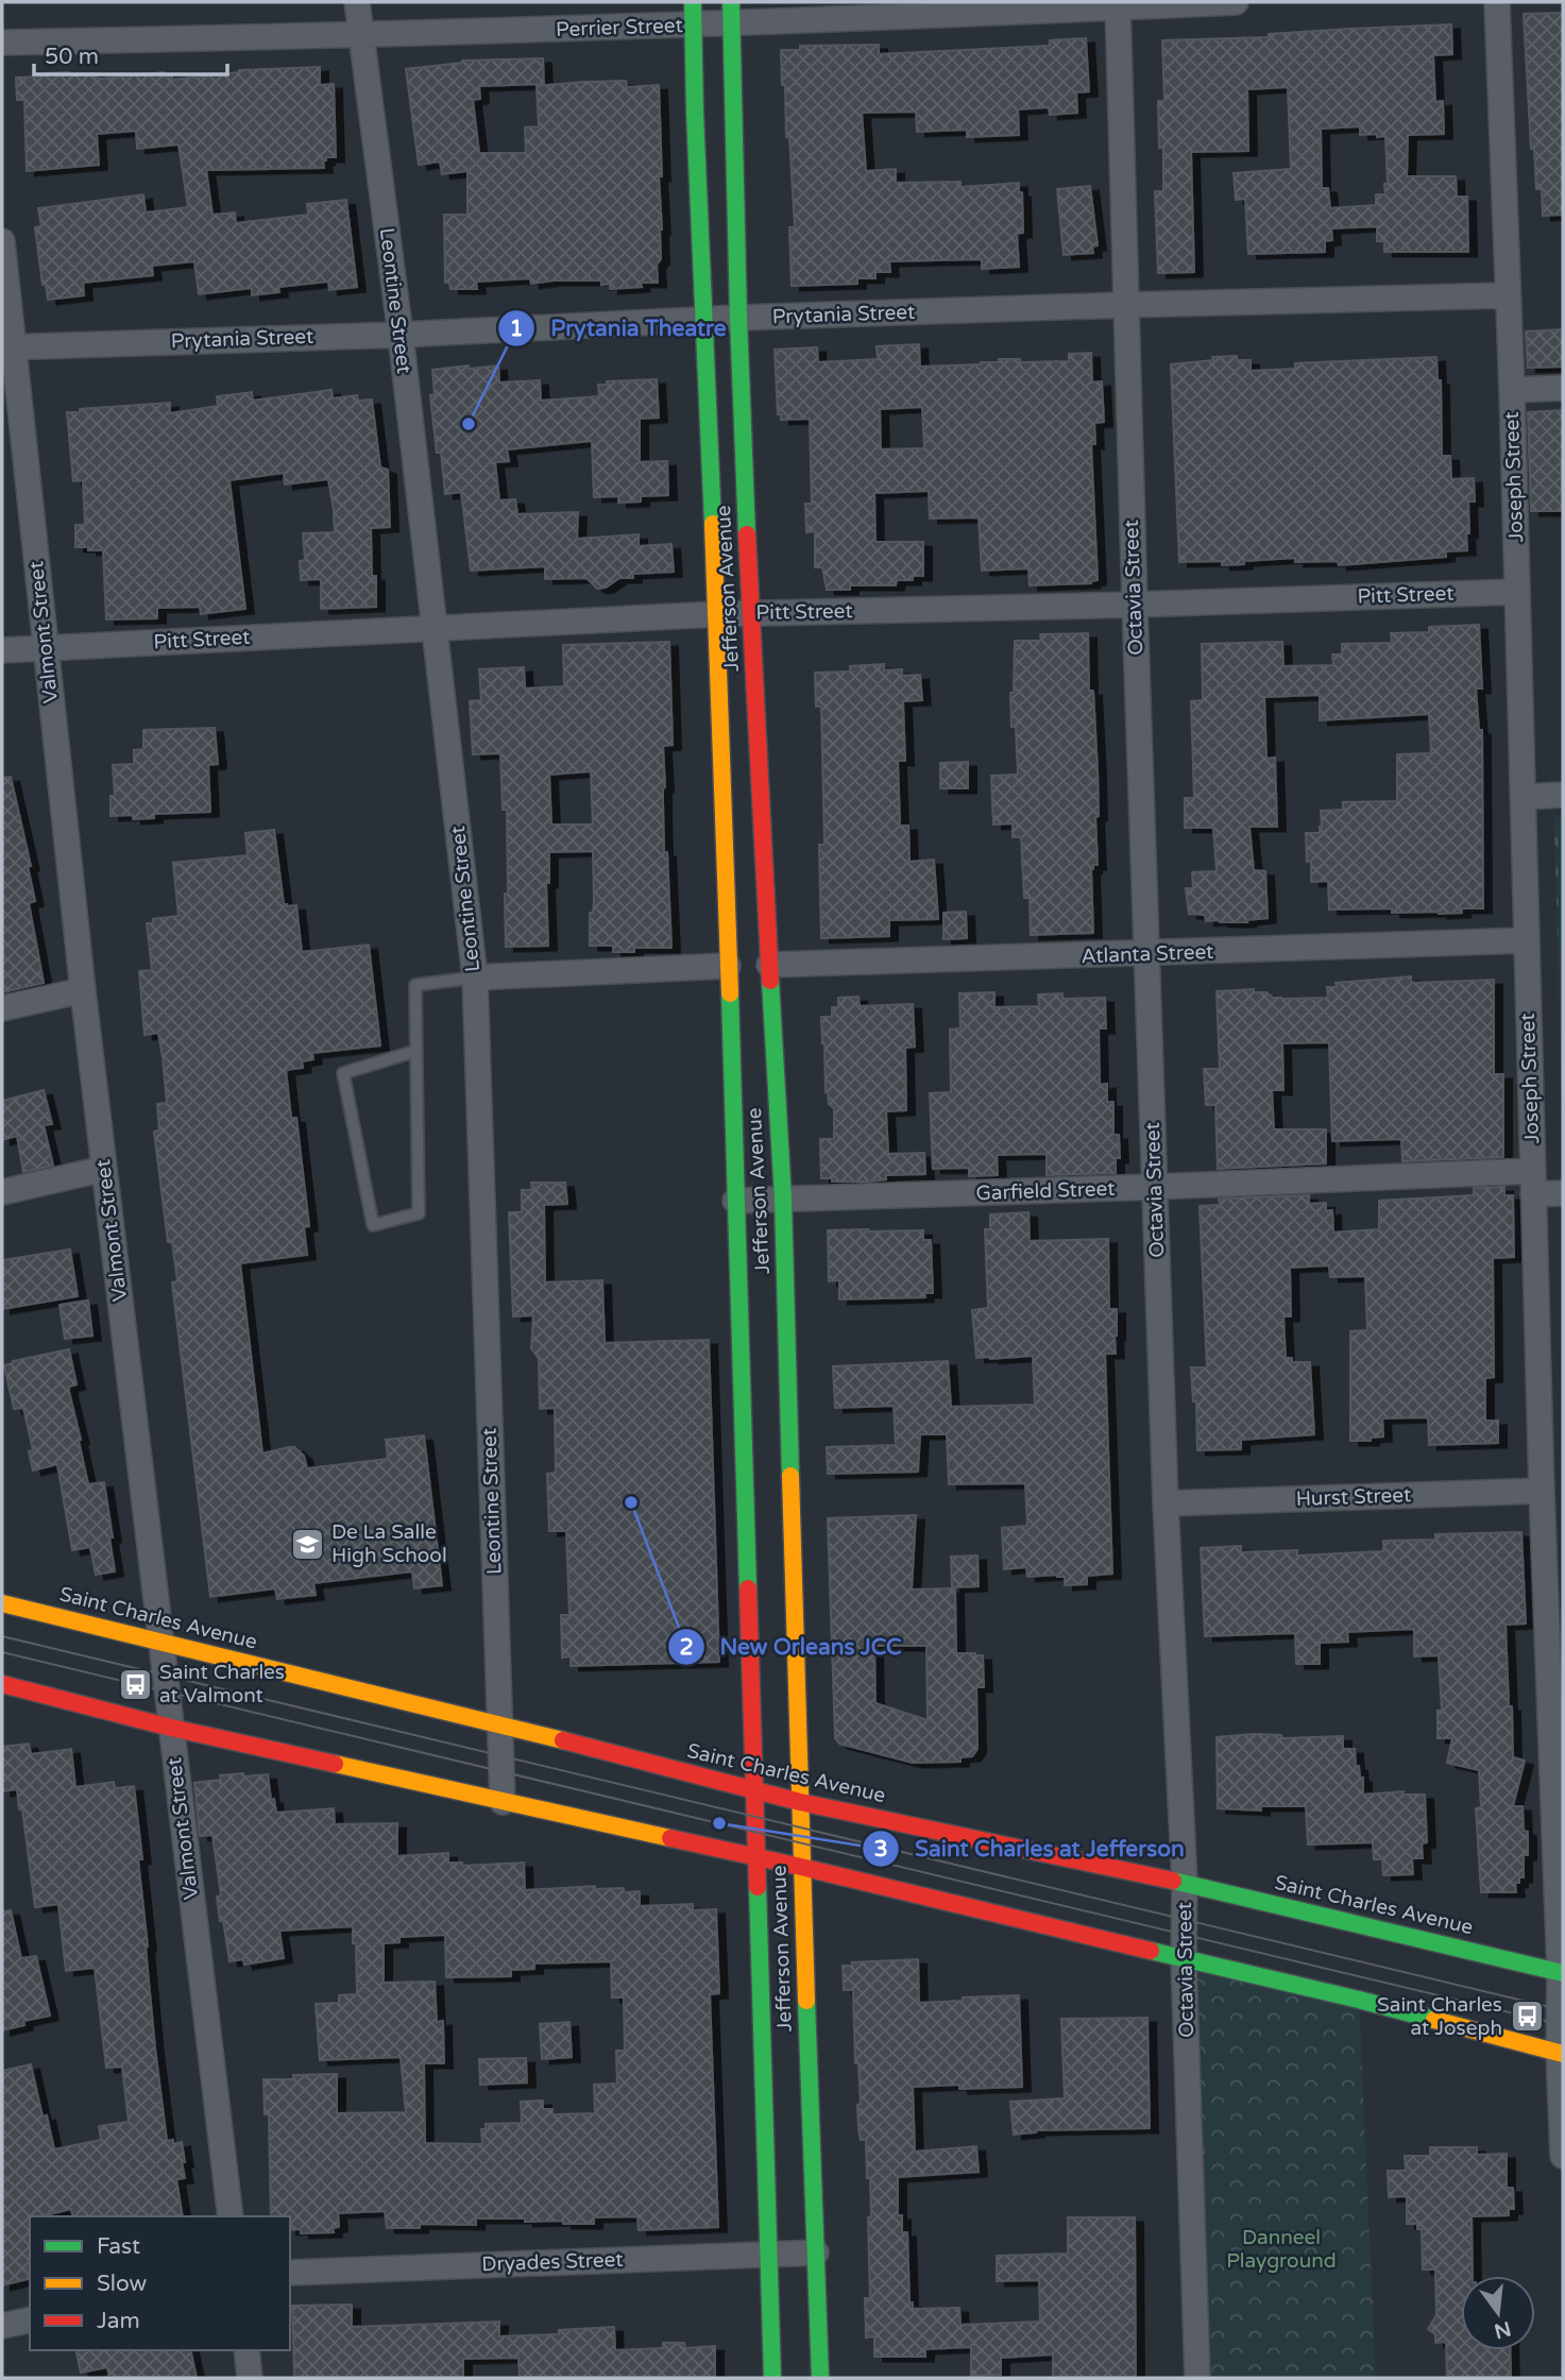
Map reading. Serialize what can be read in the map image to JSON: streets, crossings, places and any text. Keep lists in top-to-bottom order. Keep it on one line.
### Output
{"streets":{"street":["Perrier Street","Leontine Street","Prytania Street","Joseph Street","Octavia Street","Jefferson Avenue","Pitt Street","Valmont Street","Atlanta Street","Garfield Street","Hurst Street","Saint Charles Avenue","Dryades Street"]},"crossings":[["Perrier Street","Leontine Street"],["Perrier Street","Octavia Street"],["Perrier Street","Jefferson Avenue"],["Leontine Street","Prytania Street"],["Leontine Street","Pitt Street"],["Leontine Street","Atlanta Street"],["Leontine Street","Saint Charles Avenue"],["Prytania Street","Joseph Street"],["Prytania Street","Octavia Street"],["Prytania Street","Jefferson Avenue"],["Prytania Street","Valmont Street"],["Joseph Street","Pitt Street"],["Joseph Street","Atlanta Street"],["Joseph Street","Garfield Street"],["Joseph Street","Hurst Street"],["Joseph Street","Saint Charles Avenue"],["Octavia Street","Pitt Street"],["Octavia Street","Atlanta Street"],["Octavia Street","Garfield Street"],["Octavia Street","Hurst Street"],["Octavia Street","Saint Charles Avenue"],["Jefferson Avenue","Pitt Street"],["Jefferson Avenue","Atlanta Street"],["Jefferson Avenue","Garfield Street"],["Jefferson Avenue","Saint Charles Avenue"],["Jefferson Avenue","Dryades Street"],["Pitt Street","Valmont Street"],["Valmont Street","Saint Charles Avenue"]],"parks":["Danneel Playground"],"places":{"other":["Prytania Theatre","New Orleans JCC","Saint Charles at Jefferson"],"school or university":["De La Salle High School"],"bus stop":["Saint Charles at Valmont","Saint Charles at Joseph"]},"legend":["Fast","Slow","Jam"],"scale_bar":"50 m","north":"bottom"}
